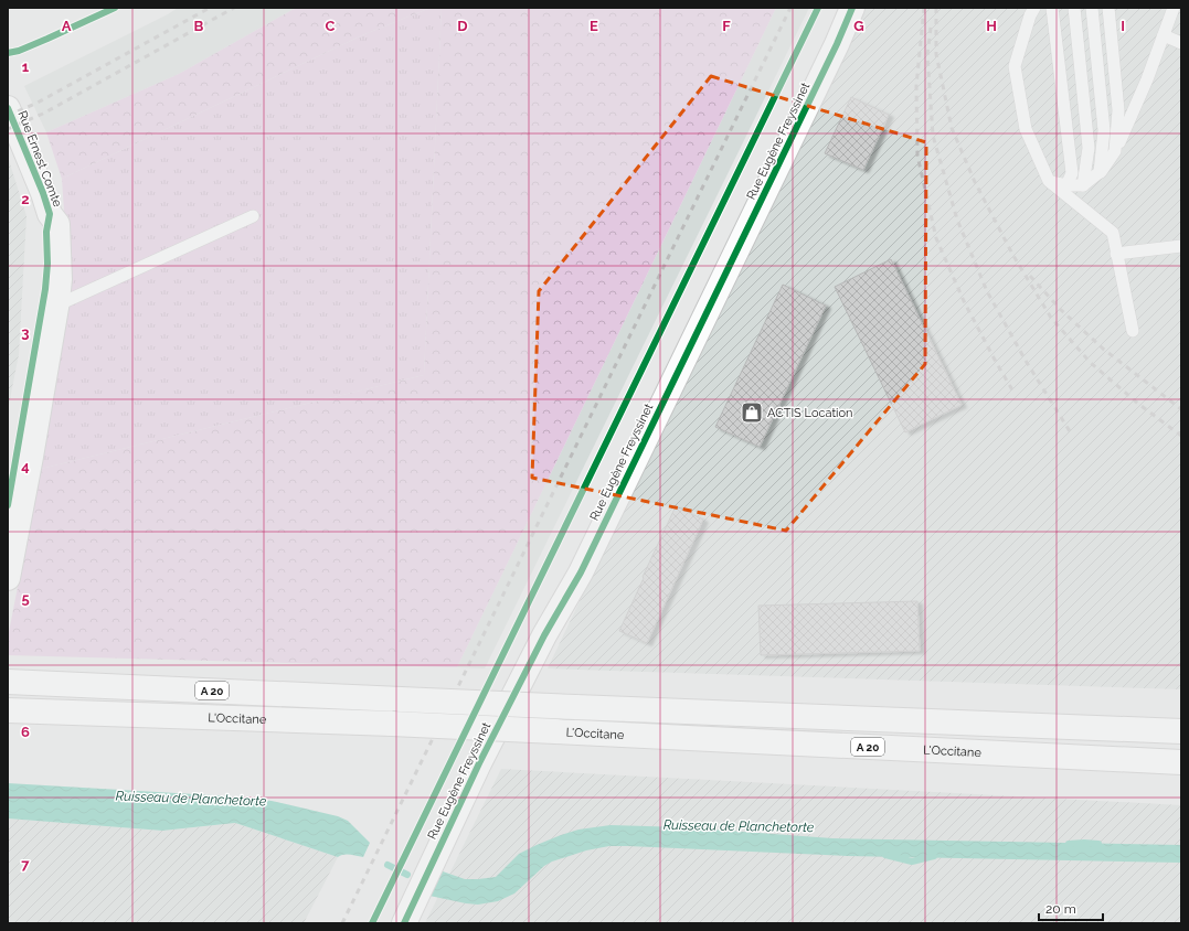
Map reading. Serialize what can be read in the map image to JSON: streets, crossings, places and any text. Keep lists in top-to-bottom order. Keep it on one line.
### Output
{"streets":{"main road":["Rue Eugène Freyssinet","Rue Ernest Comte","A 20","L'Occitane"]},"water":["Ruisseau de Planchetorte"],"places":{"shop":["ACTIS Location"]},"scale_bar":"20 m","grid":{"columns":["A","B","C","D","E","F","G","H","I"],"rows":["1","2","3","4","5","6","7"]}}
